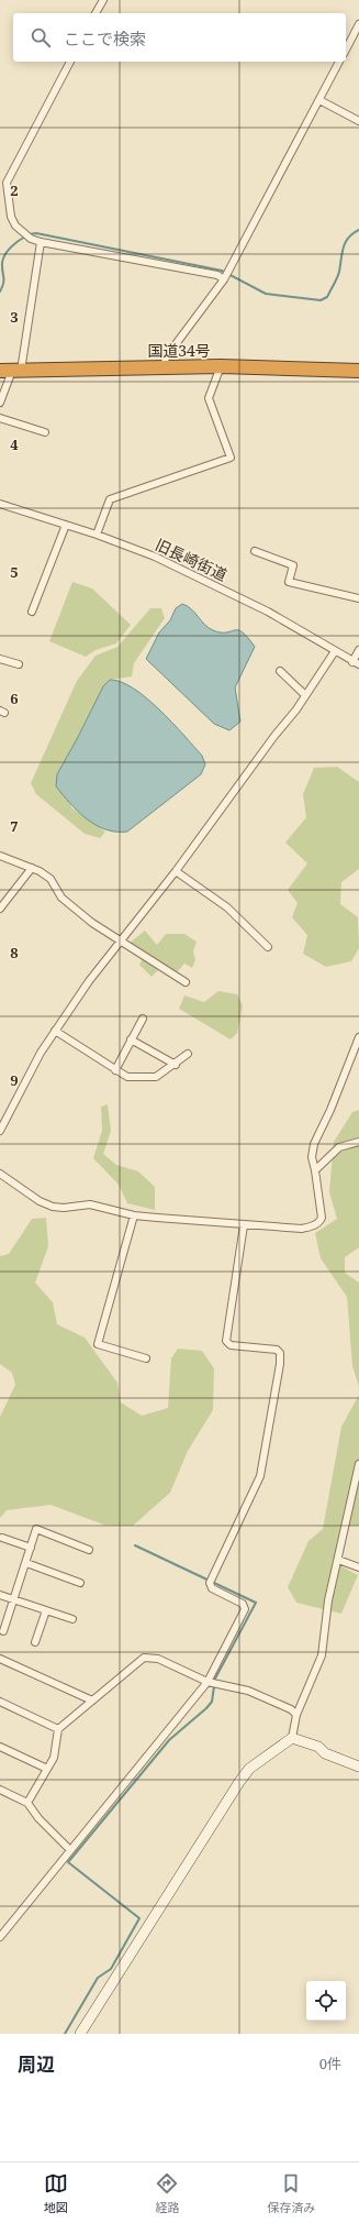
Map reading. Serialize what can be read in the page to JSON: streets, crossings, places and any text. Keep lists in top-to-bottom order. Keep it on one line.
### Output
{"streets":{"highway":["国道34号"],"street":["旧長崎街道"]},"page":{"search":"ここで検索","heading":["周辺","0件"],"nav":["地図","経路","保存済み"]},"grid":{"rows":["2","3","4","5","6","7","8","9"]}}
